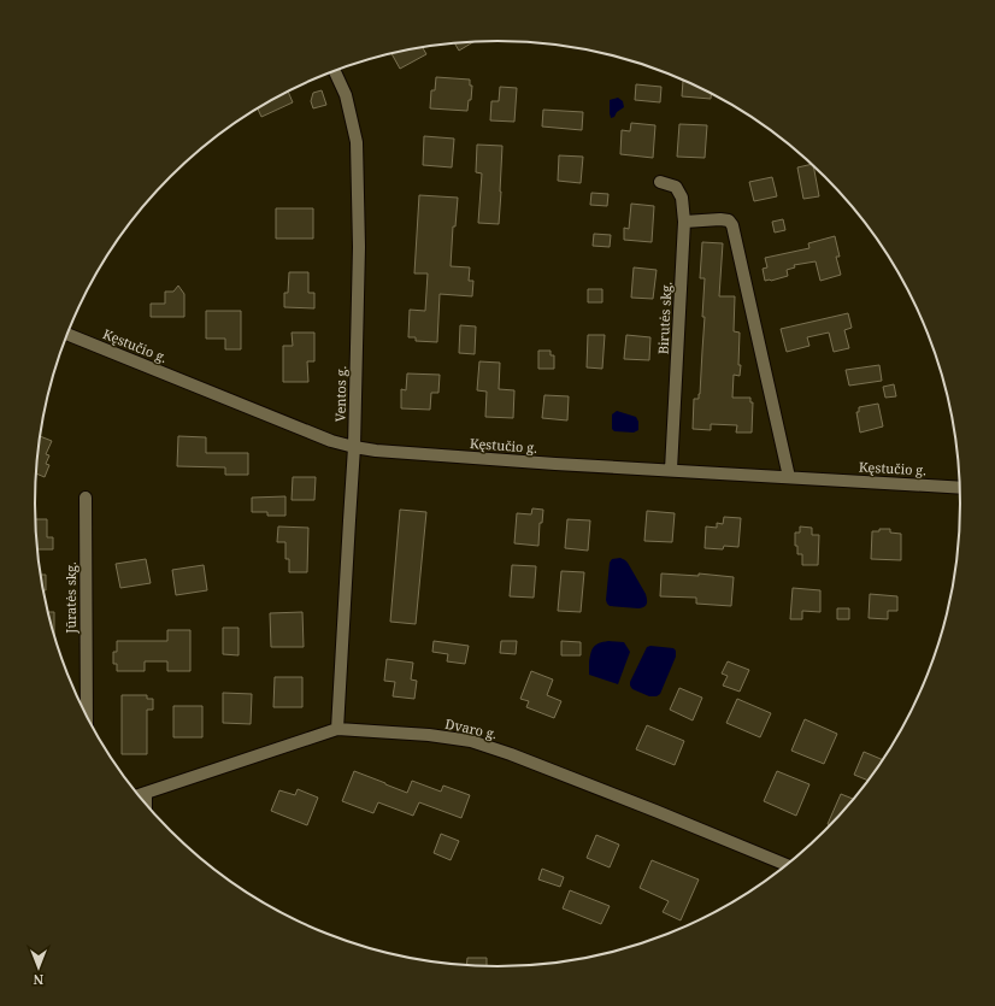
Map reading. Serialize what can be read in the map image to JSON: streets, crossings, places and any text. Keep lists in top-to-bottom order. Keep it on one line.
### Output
{"streets":{"street":["Birutės skg.","Kęstučio g.","Ventos g.","Jūratės skg.","Dvaro g."]},"crossings":[["Birutės skg.","Kęstučio g."],["Kęstučio g.","Ventos g."],["Ventos g.","Dvaro g."]],"north":"bottom"}
